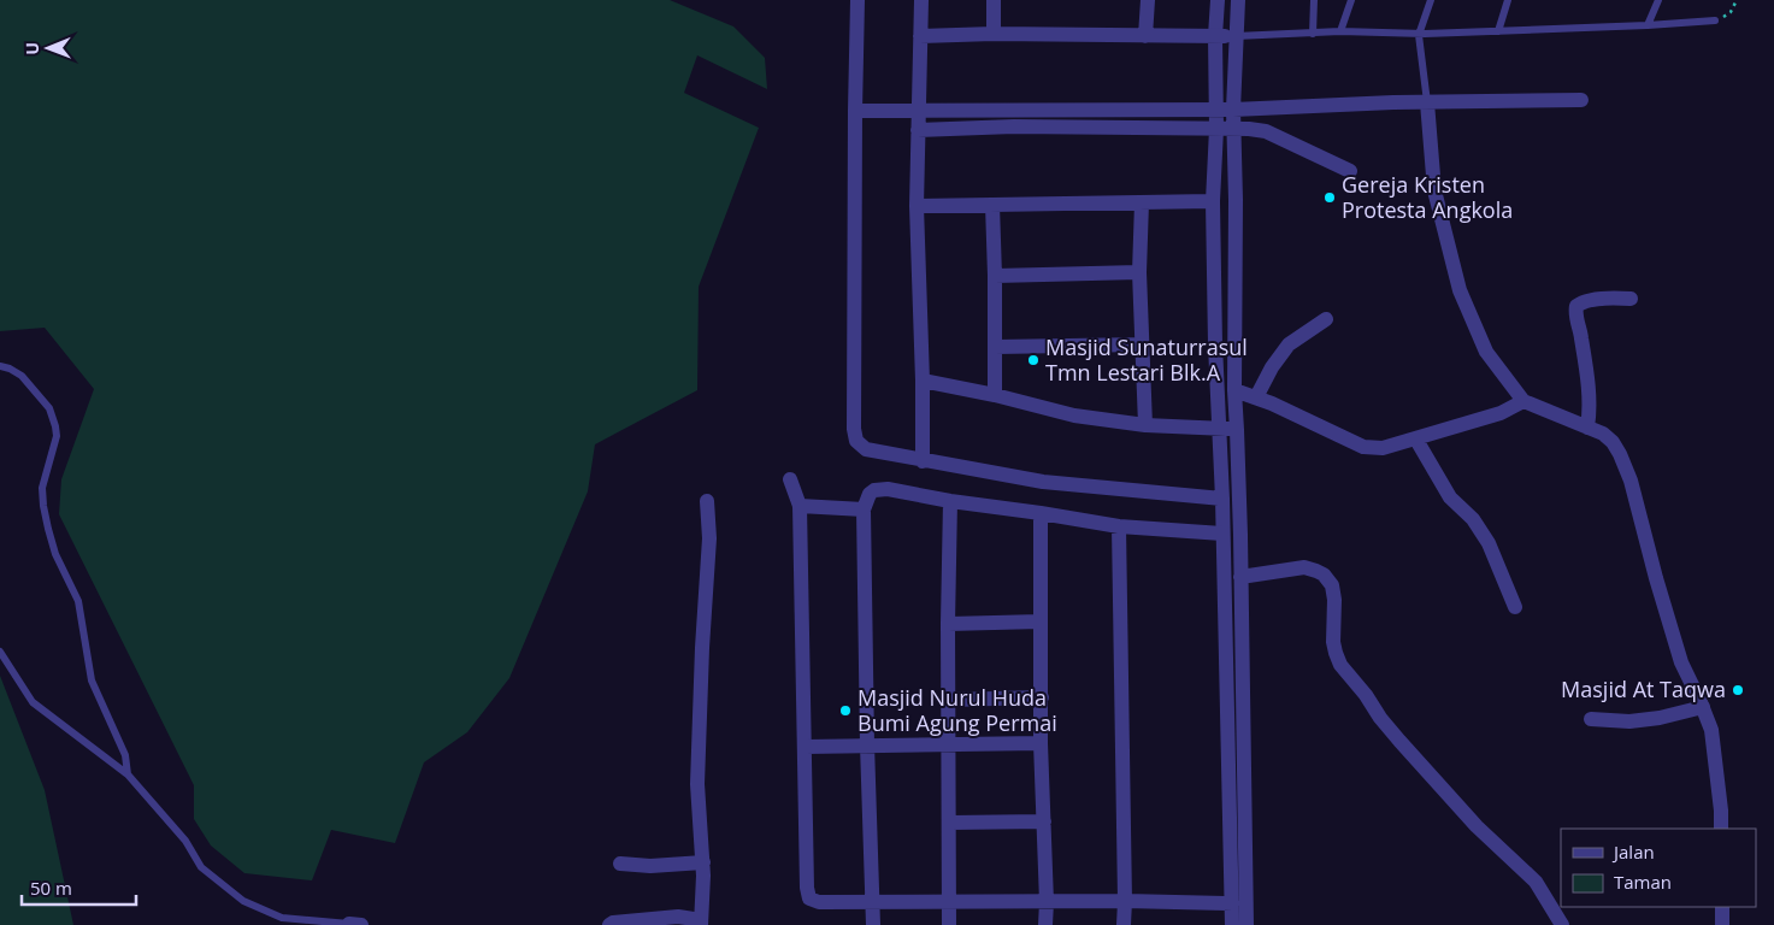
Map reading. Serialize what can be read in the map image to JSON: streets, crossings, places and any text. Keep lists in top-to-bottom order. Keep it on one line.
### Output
{"places":["Gereja Kristen Protesta Angkola","Masjid Sunaturrasul Tmn Lestari Blk.A","Masjid At Taqwa","Masjid Nurul Huda Bumi Agung Permai"],"legend":["Jalan","Taman"],"scale_bar":"50 m","north":"left"}
